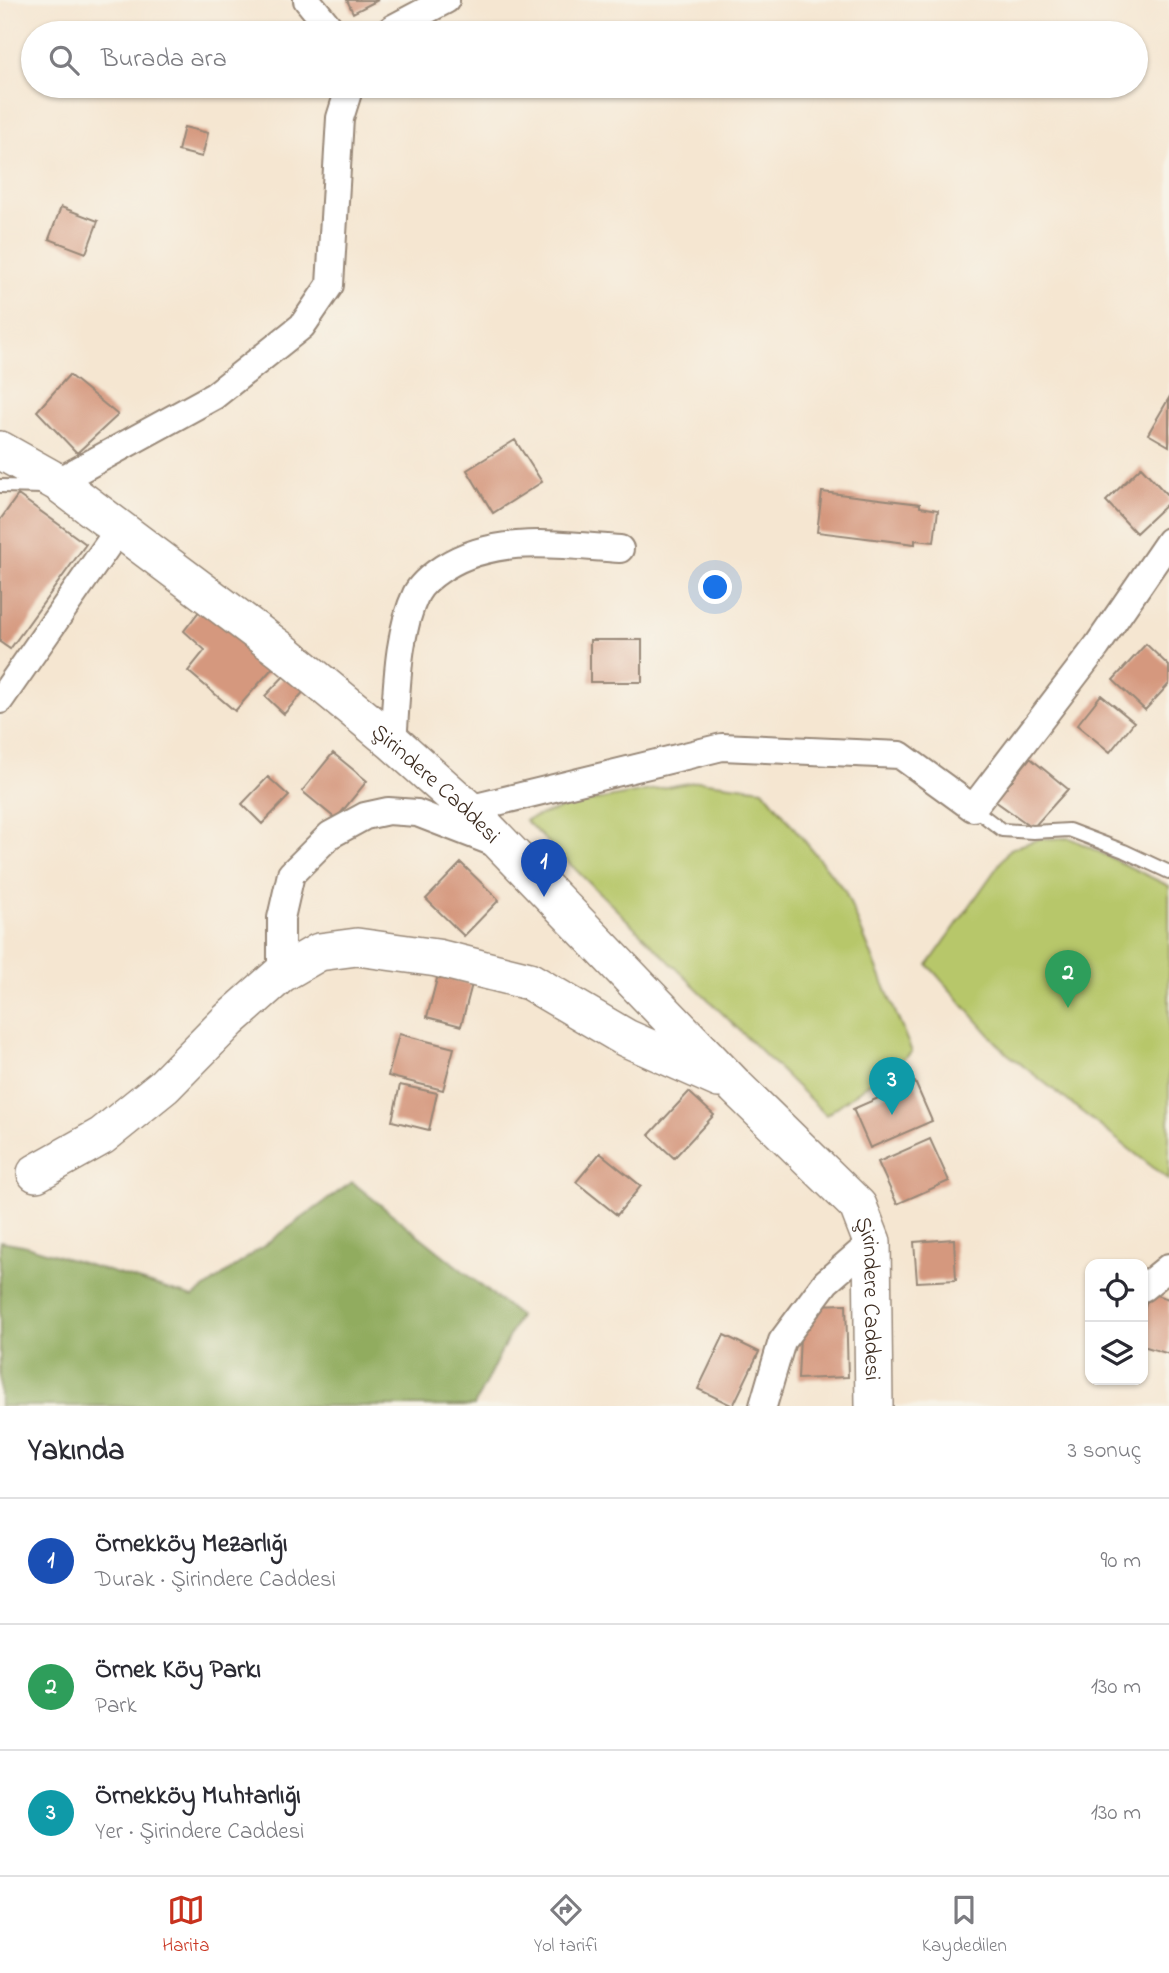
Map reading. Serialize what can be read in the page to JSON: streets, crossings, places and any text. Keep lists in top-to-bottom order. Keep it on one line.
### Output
{"streets":{"street":["Şirindere Caddesi"]},"page":{"search":"Burada ara","pins":["1","2","3"],"heading":["Yakında","3 sonuç"],"list":[{"mark":"1","name":"Örnekköy Mezarlığı","note":"Durak · Şirindere Caddesi","value":"90 m"},{"mark":"2","name":"Örnek Köy Parkı","note":"Park","value":"130 m"},{"mark":"3","name":"Örnekköy Muhtarlığı","note":"Yer · Şirindere Caddesi","value":"130 m"}],"nav":["Harita","Yol tarifi","Kaydedilen"]}}
